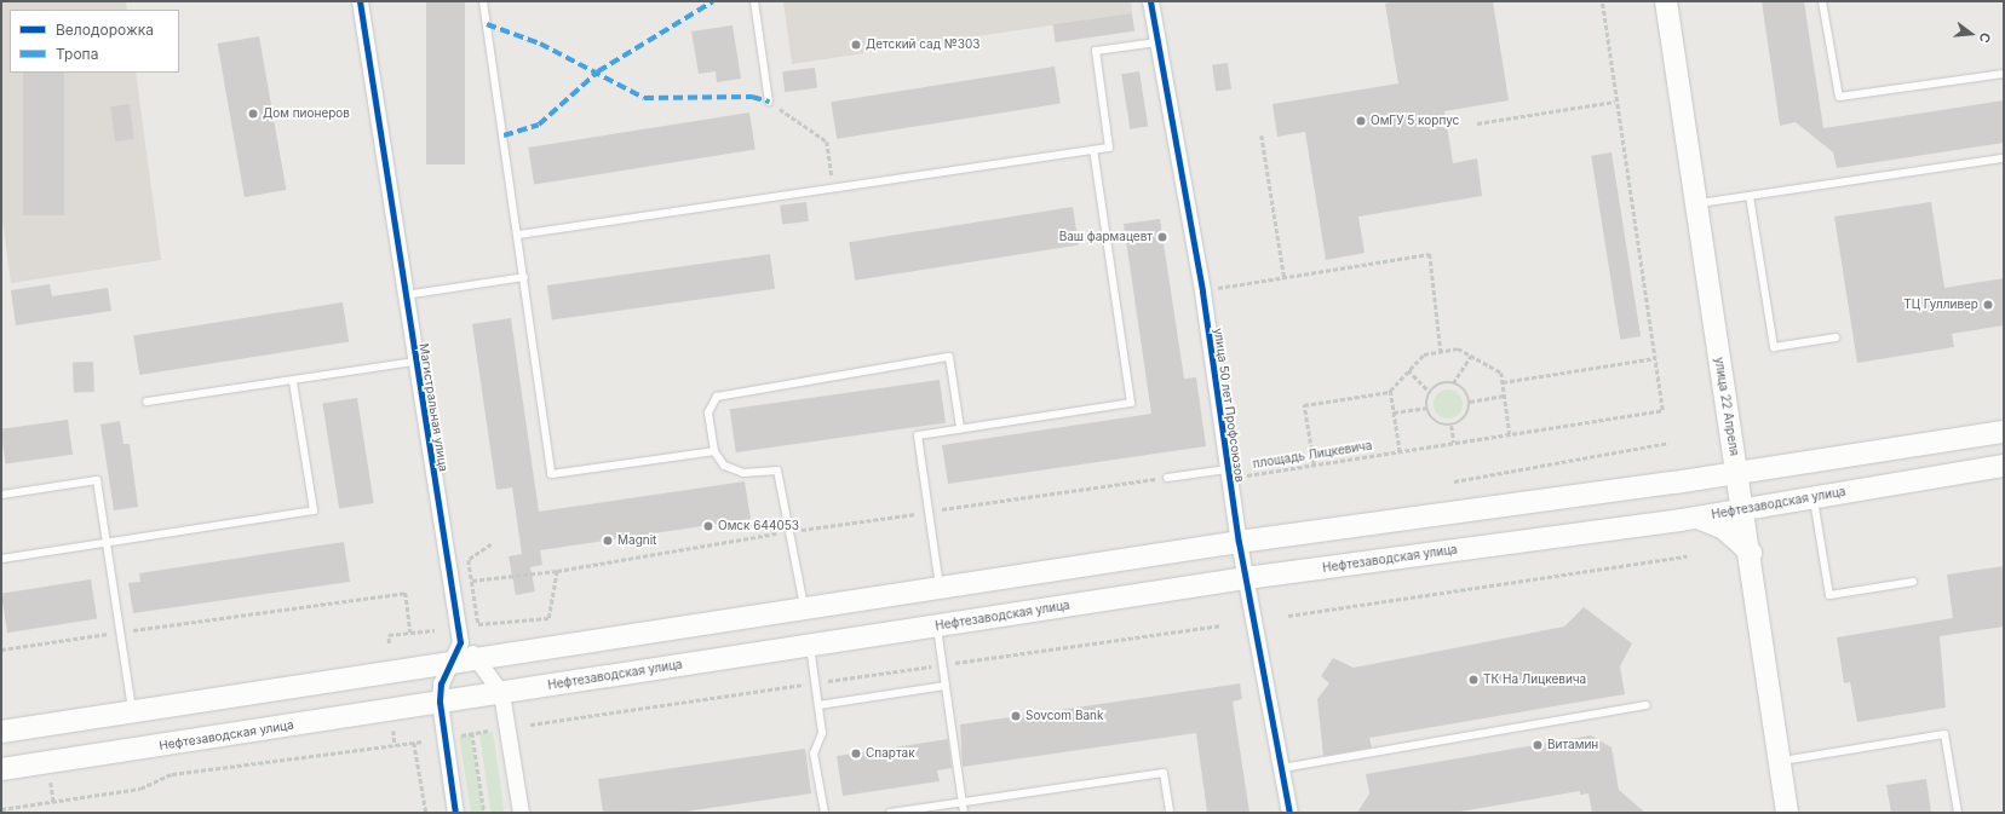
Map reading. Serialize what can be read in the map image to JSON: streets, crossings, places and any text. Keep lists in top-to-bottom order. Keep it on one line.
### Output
{"streets":{"main road":["улица 22 Апреля","Нефтезаводская улица"],"street":["улица 50 лет Профсоюзов","Магистральная улица"],"path":["площадь Лицкевича"]},"crossings":[["улица 50 лет Профсоюзов","площадь Лицкевича"],["улица 50 лет Профсоюзов","Нефтезаводская улица"],["улица 22 Апреля","Нефтезаводская улица"]],"places":["Детский сад №303","Дом пионеров","ОмГУ 5 корпус","Ваш фармацевт","ТЦ Гулливер","Омск 644053","Magnit","ТК На Лицкевича","Sovcom Bank","Витамин","Спартак"],"legend":["Велодорожка","Тропа"],"north":"right"}
